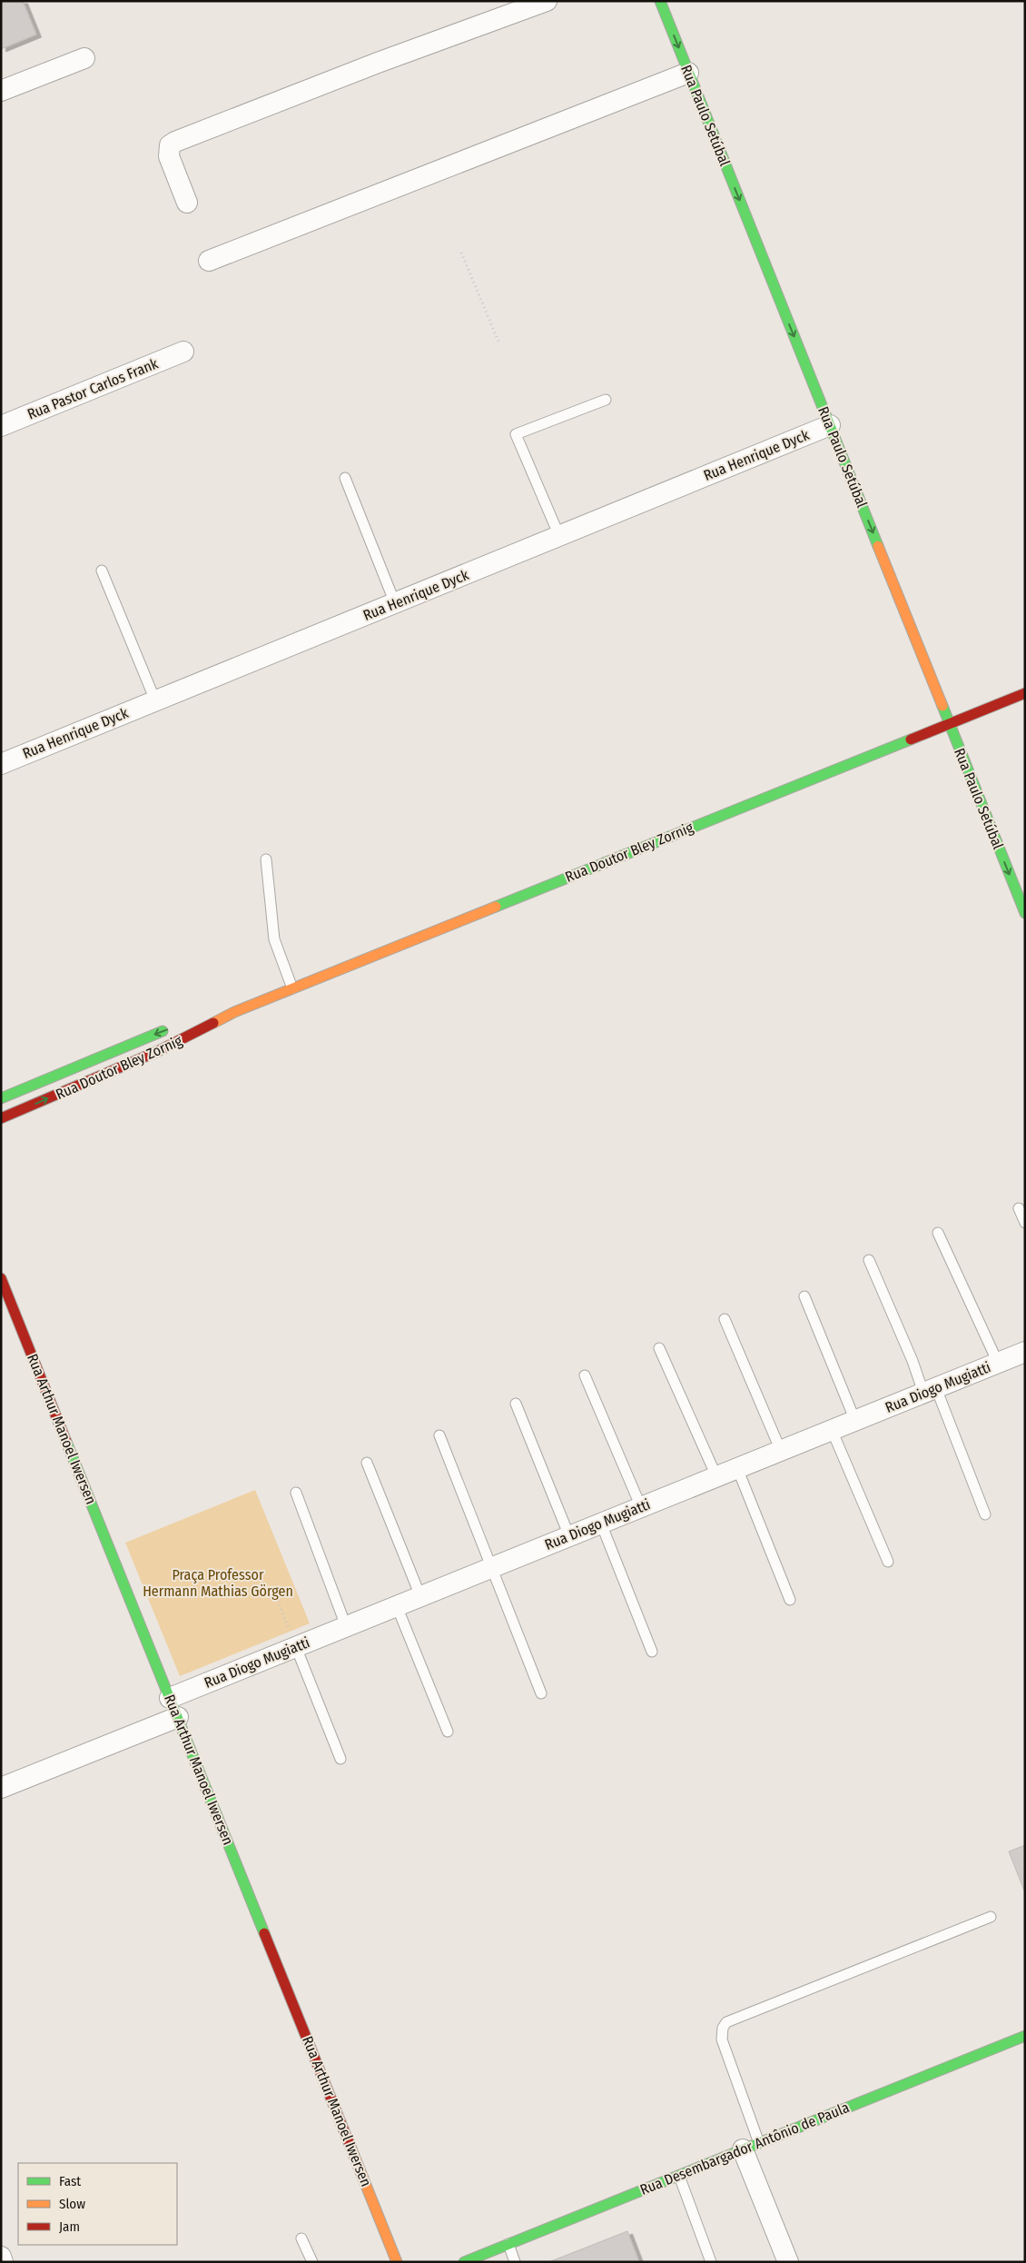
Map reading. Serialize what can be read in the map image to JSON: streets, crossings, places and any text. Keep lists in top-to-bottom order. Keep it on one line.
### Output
{"streets":{"street":["Rua Paulo Setúbal","Rua Pastor Carlos Frank","Rua Henrique Dyck","Rua Doutor Bley Zornig","Rua Diogo Mugiatti","Rua Arthur Manoel Iwersen","Rua Desembargador Antônio de Paula"]},"crossings":[["Rua Paulo Setúbal","Rua Henrique Dyck"],["Rua Paulo Setúbal","Rua Doutor Bley Zornig"],["Rua Diogo Mugiatti","Rua Arthur Manoel Iwersen"]],"one_way":["Rua Paulo Setúbal"],"parks":["Praça Professor Hermann Mathias Görgen"],"legend":["Fast","Slow","Jam"]}
